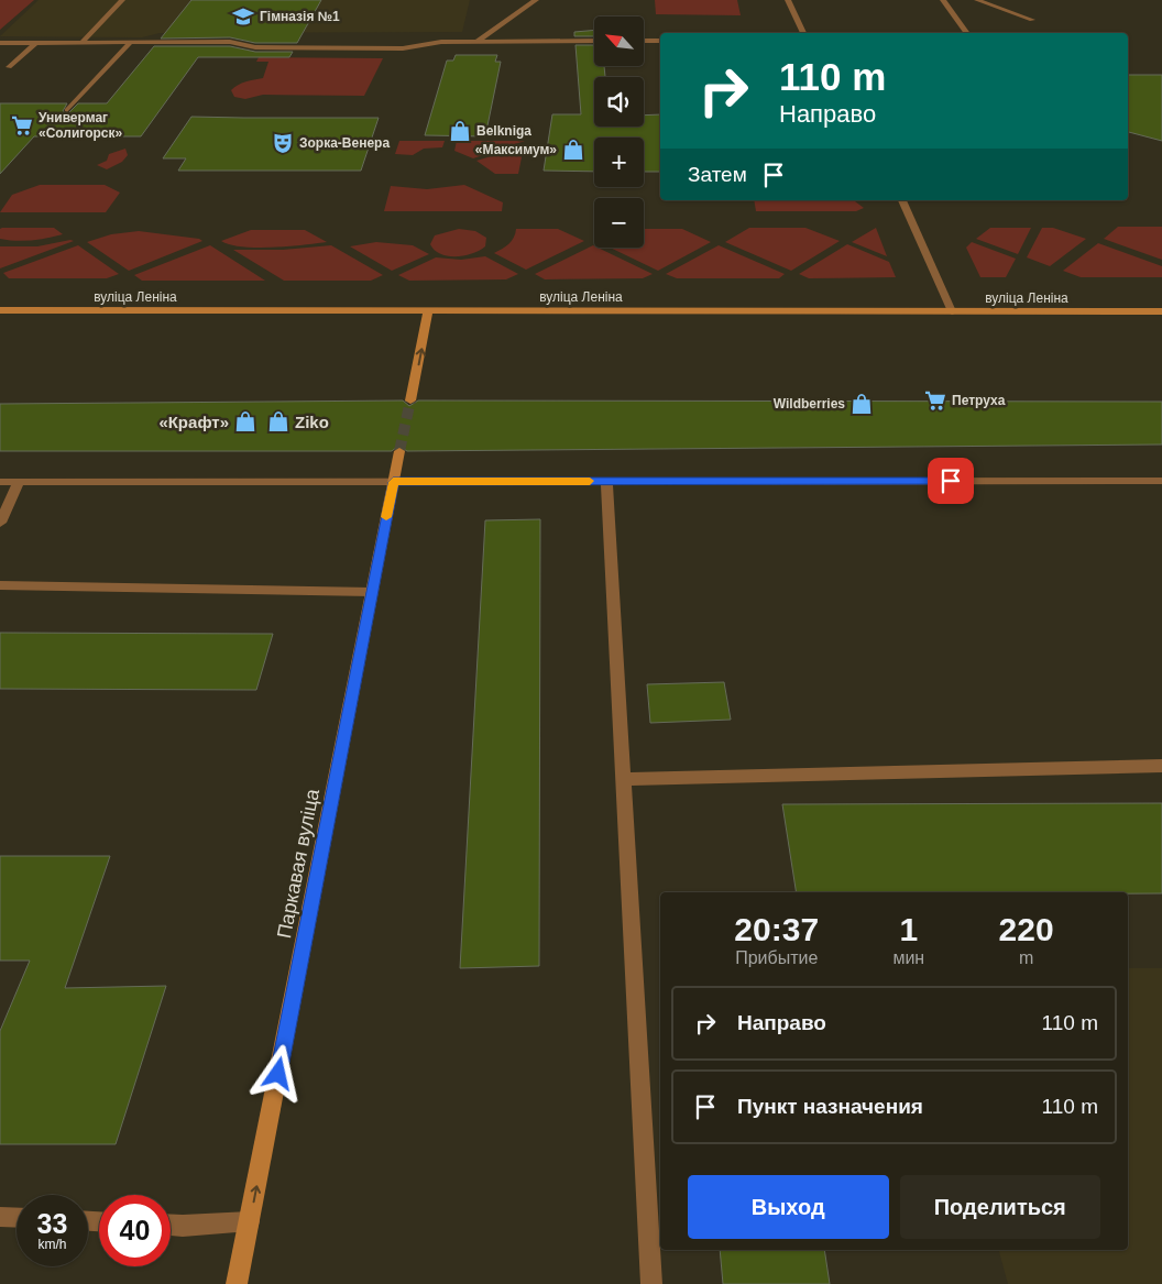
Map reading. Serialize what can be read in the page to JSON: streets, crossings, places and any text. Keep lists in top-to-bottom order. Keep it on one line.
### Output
{"streets":{"main road":["вуліца Леніна","Паркавая вуліца"]},"one_way":["Паркавая вуліца"],"places":{"school or university":["Гімназія №1"],"supermarket":["Универмаг «Солигорск»","Петруха"],"shop":["Belkniga","«Максимум»","Wildberries","«Крафт»","Ziko"],"theatre":["Зорка-Венера"]},"north":"top left","page":{"map_buttons":["+","−"],"turn":["110 m","Направо"],"then":"Затем","eta":["20:37","Прибытие","1","мин","220","m"],"list":[{"name":"Направо","value":"110 m"},{"name":"Пункт назначения","value":"110 m"}],"buttons":["Выход","Поделиться"],"speed":"33 km/h","limit":"40"}}
